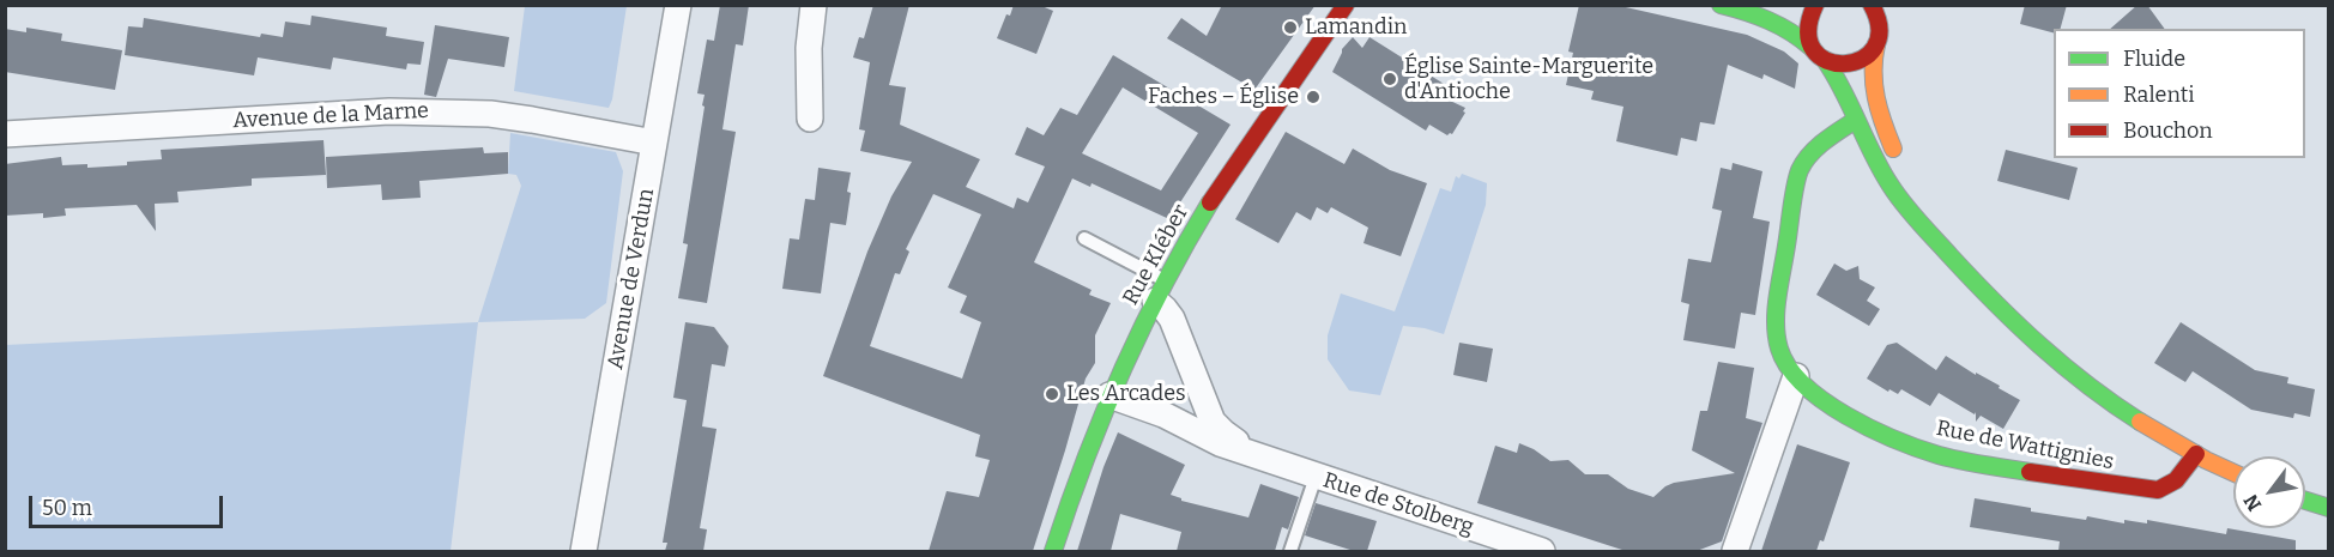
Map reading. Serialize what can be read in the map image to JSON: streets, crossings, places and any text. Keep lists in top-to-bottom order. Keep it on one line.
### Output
{"streets":{"street":["Avenue de la Marne","Rue Kléber","Avenue de Verdun","Rue de Wattignies","Rue de Stolberg"]},"crossings":[["Avenue de la Marne","Avenue de Verdun"],["Rue Kléber","Rue de Stolberg"]],"places":["Lamandin","Église Sainte-Marguerite d'Antioche","Faches – Église","Les Arcades"],"legend":["Fluide","Ralenti","Bouchon"],"scale_bar":"50 m","north":"bottom left"}
